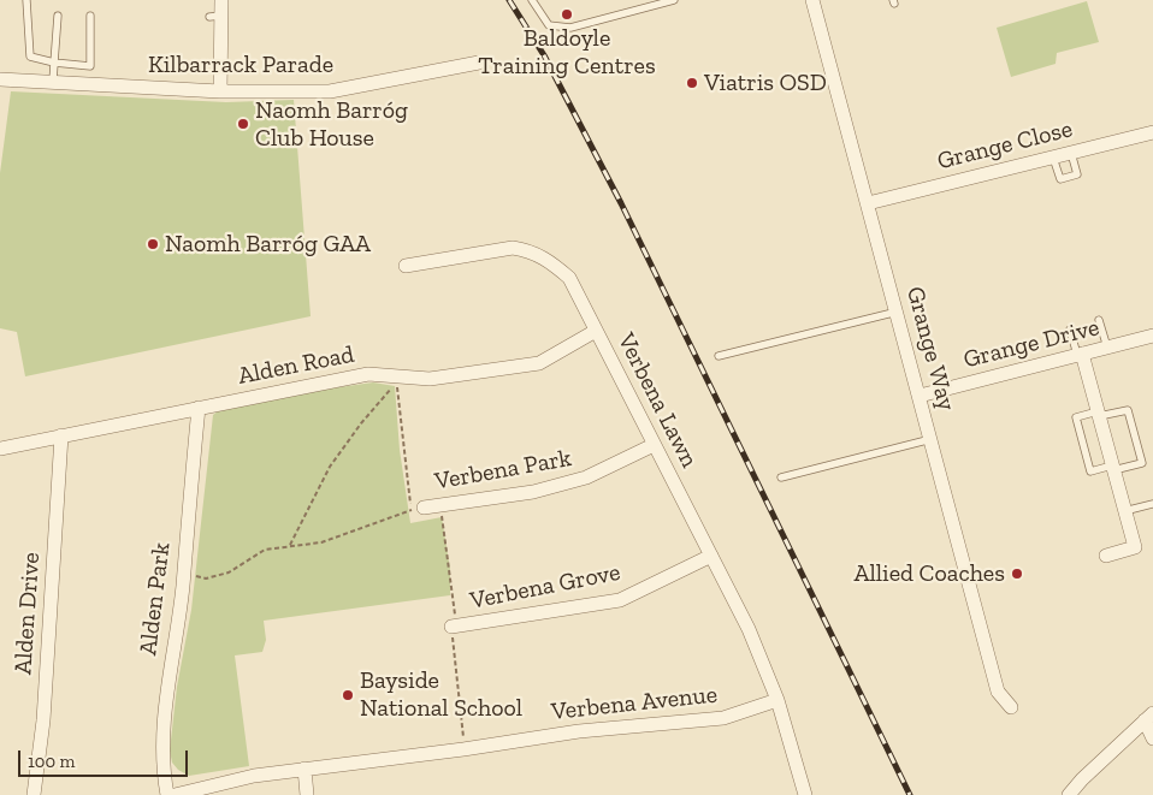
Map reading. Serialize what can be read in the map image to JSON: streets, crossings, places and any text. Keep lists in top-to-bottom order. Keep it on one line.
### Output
{"streets":{"street":["Kilbarrack Parade","Grange Close","Grange Drive","Grange Way","Alden Road","Verbena Lawn","Verbena Park","Verbena Grove","Alden Park","Alden Drive","Verbena Avenue"]},"crossings":[["Grange Close","Grange Way"],["Grange Drive","Grange Way"],["Alden Road","Verbena Lawn"],["Alden Road","Alden Park"],["Alden Road","Alden Drive"],["Verbena Lawn","Verbena Park"],["Verbena Lawn","Verbena Grove"],["Verbena Lawn","Verbena Avenue"]],"places":["Baldoyle Training Centres","Viatris OSD","Naomh Barróg Club House","Naomh Barróg GAA","Allied Coaches","Bayside National School"],"scale_bar":"100 m"}
